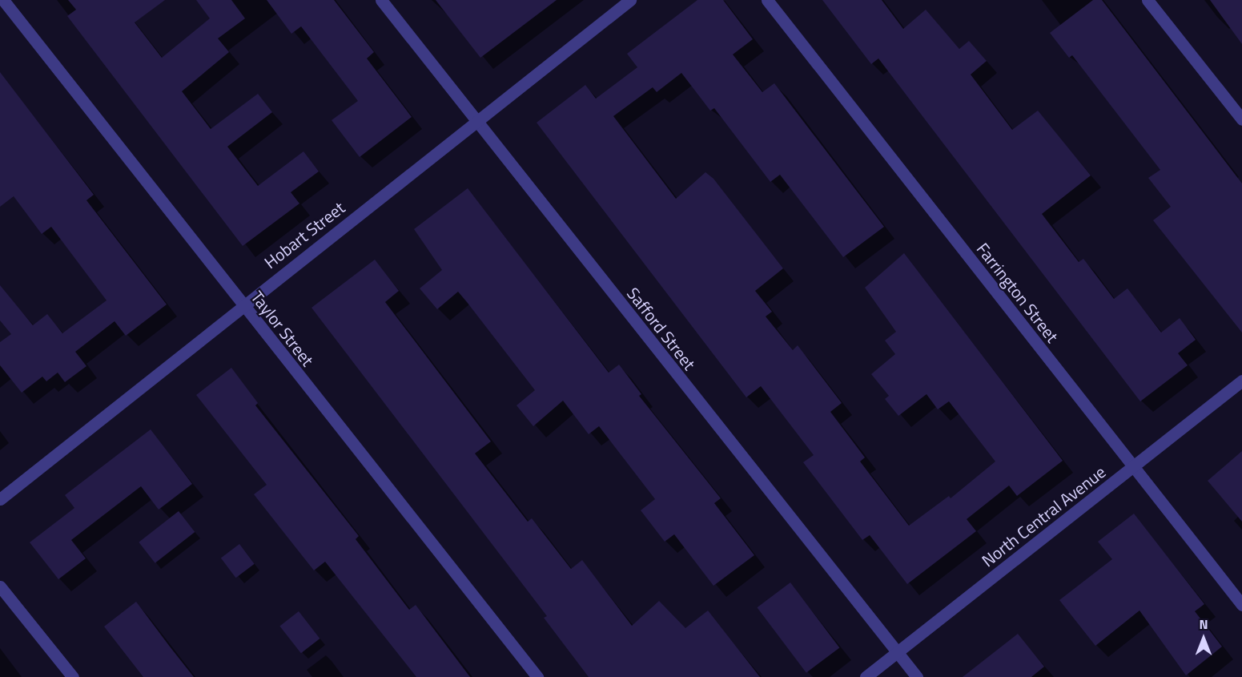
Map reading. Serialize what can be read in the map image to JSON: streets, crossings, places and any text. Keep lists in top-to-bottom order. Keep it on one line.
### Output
{"streets":{"street":["Hobart Street","Farrington Street","Taylor Street","Safford Street","North Central Avenue"]},"crossings":[["Hobart Street","Taylor Street"],["Hobart Street","Safford Street"],["Farrington Street","North Central Avenue"],["Safford Street","North Central Avenue"]],"north":"top"}
